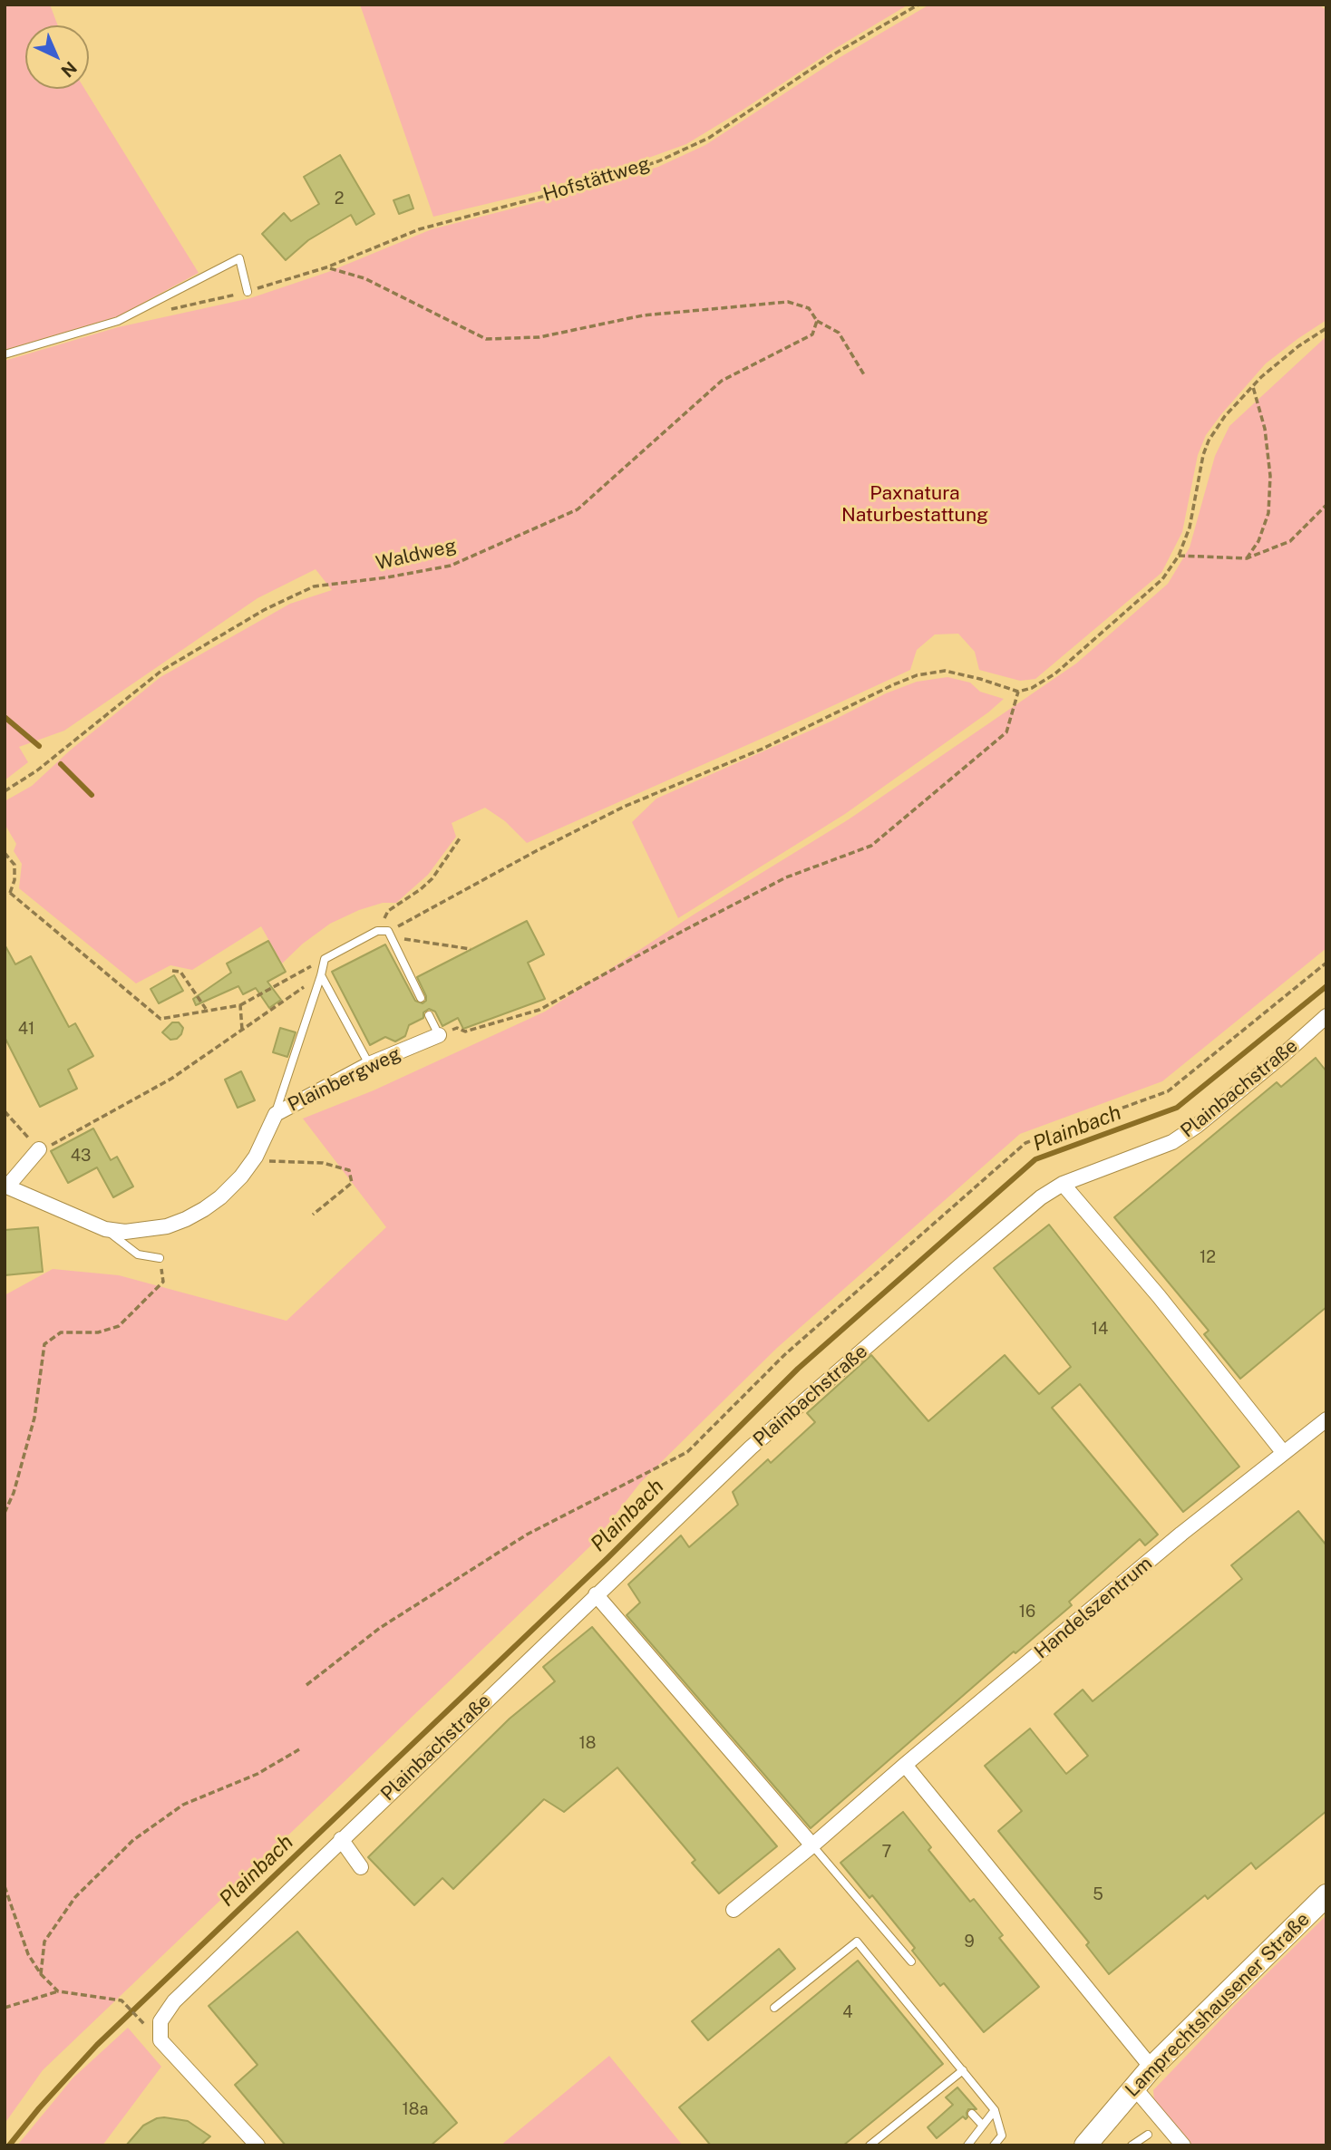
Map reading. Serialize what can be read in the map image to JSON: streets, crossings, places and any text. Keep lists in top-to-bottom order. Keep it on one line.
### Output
{"streets":{"main road":["Lamprechtshausener Straße"],"street":["Plainbergweg","Plainbachstraße","Handelszentrum"],"path":["Hofstättweg","Waldweg"]},"water":["Plainbach"],"parks":["Paxnatura Naturbestattung"],"house_numbers":["2","41","43","12","14","16","18","7","5","9","4","18a"],"north":"bottom right"}
